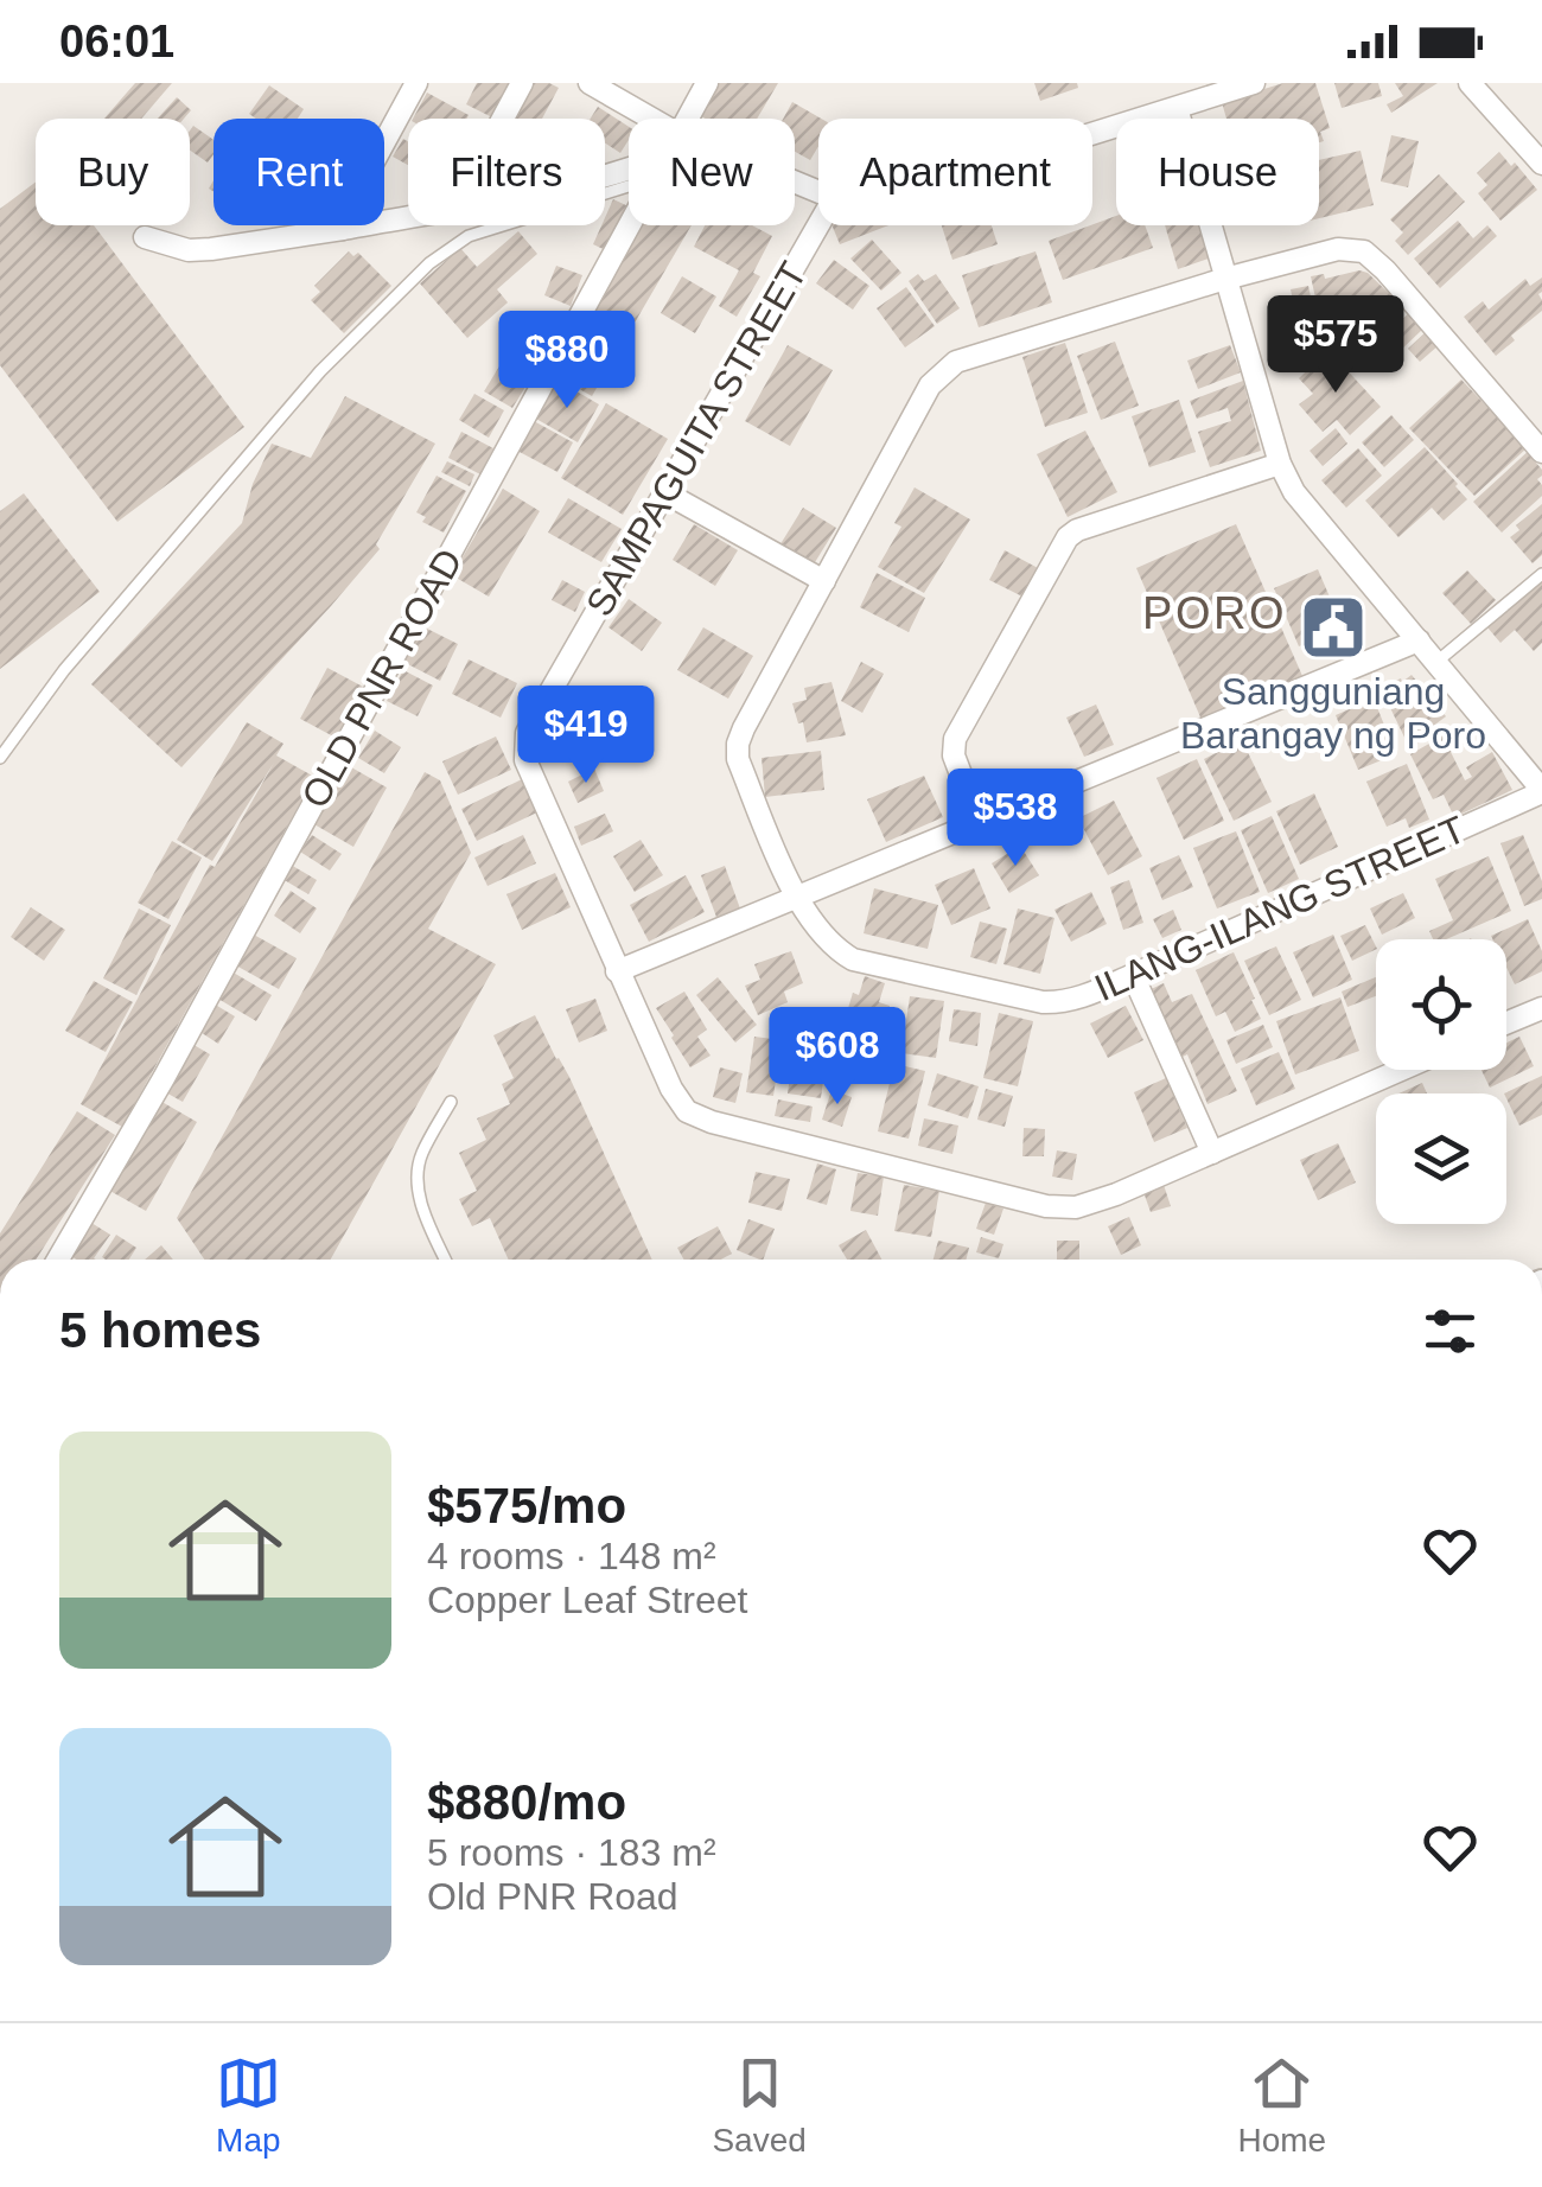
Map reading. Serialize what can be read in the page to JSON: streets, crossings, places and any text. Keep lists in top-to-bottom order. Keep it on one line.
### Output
{"streets":{"street":["SAMPAGUITA STREET","OLD PNR ROAD","ILANG-ILANG STREET"]},"districts":["PORO"],"places":{"public building":["Sangguniang Barangay ng Poro"]},"page":{"status":"06:01","chip":["Buy","Rent","Filters","New","Apartment","House"],"price":["$575","$880","$419","$538","$608"],"heading":"5 homes","list":[{"name":"$575/mo","note":"4 rooms · 148 m² · Copper Leaf Street"},{"name":"$880/mo","note":"5 rooms · 183 m² · Old PNR Road"}],"tabs":["Map","Saved","Home"]}}
